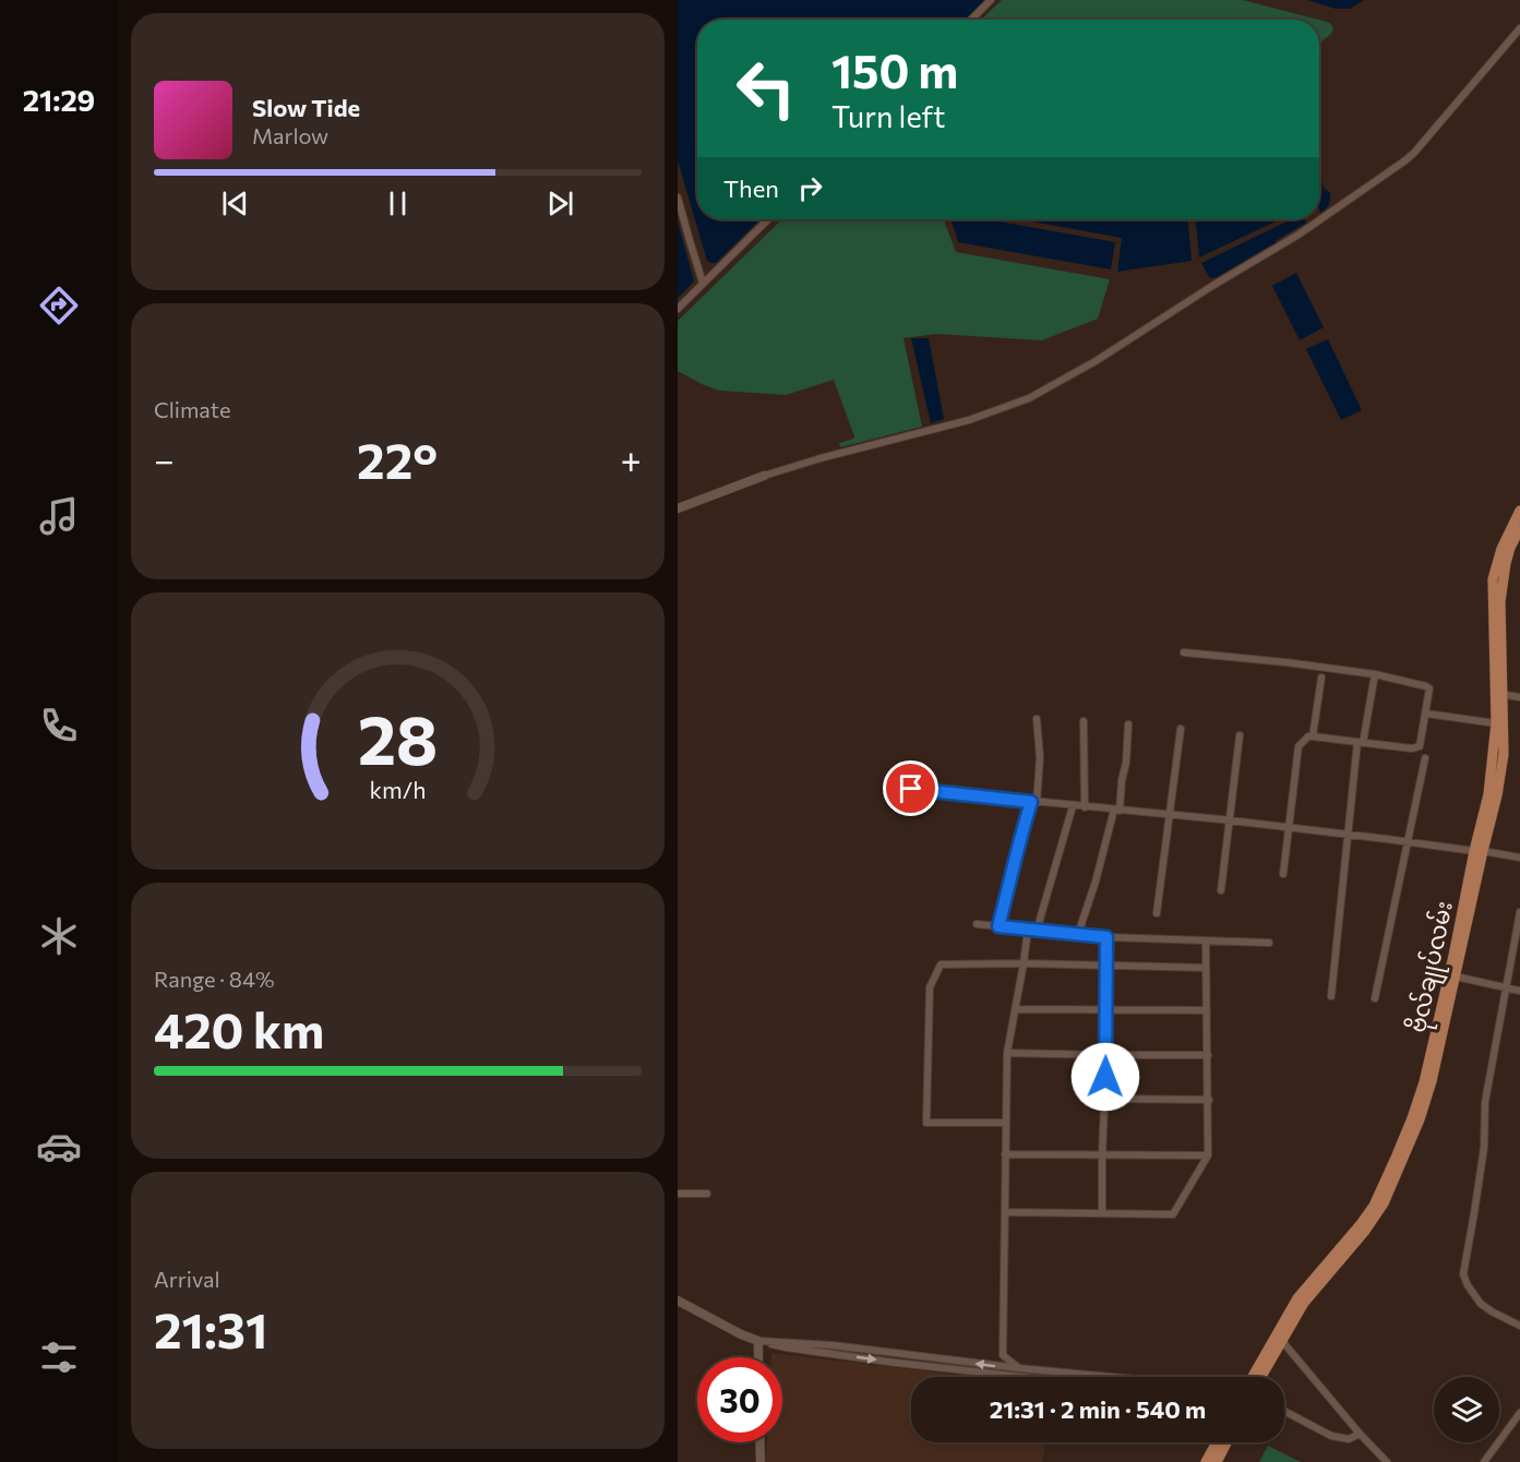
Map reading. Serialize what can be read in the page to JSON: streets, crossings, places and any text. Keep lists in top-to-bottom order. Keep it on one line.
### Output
{"streets":{"main road":["ဗိုလ်ချုပ်လမ်း"]},"page":{"tabs":"21:29","turn":["150 m","Turn left"],"song":["Slow Tide","Marlow"],"then":"Then","tile":["Climate",["Range · 84%","420 km"],["Arrival","21:31"]],"heat":["−","22°","+"],"limit":"30","trip":"21:31 · 2 min · 540 m","gauge":["28","km/h"]}}
